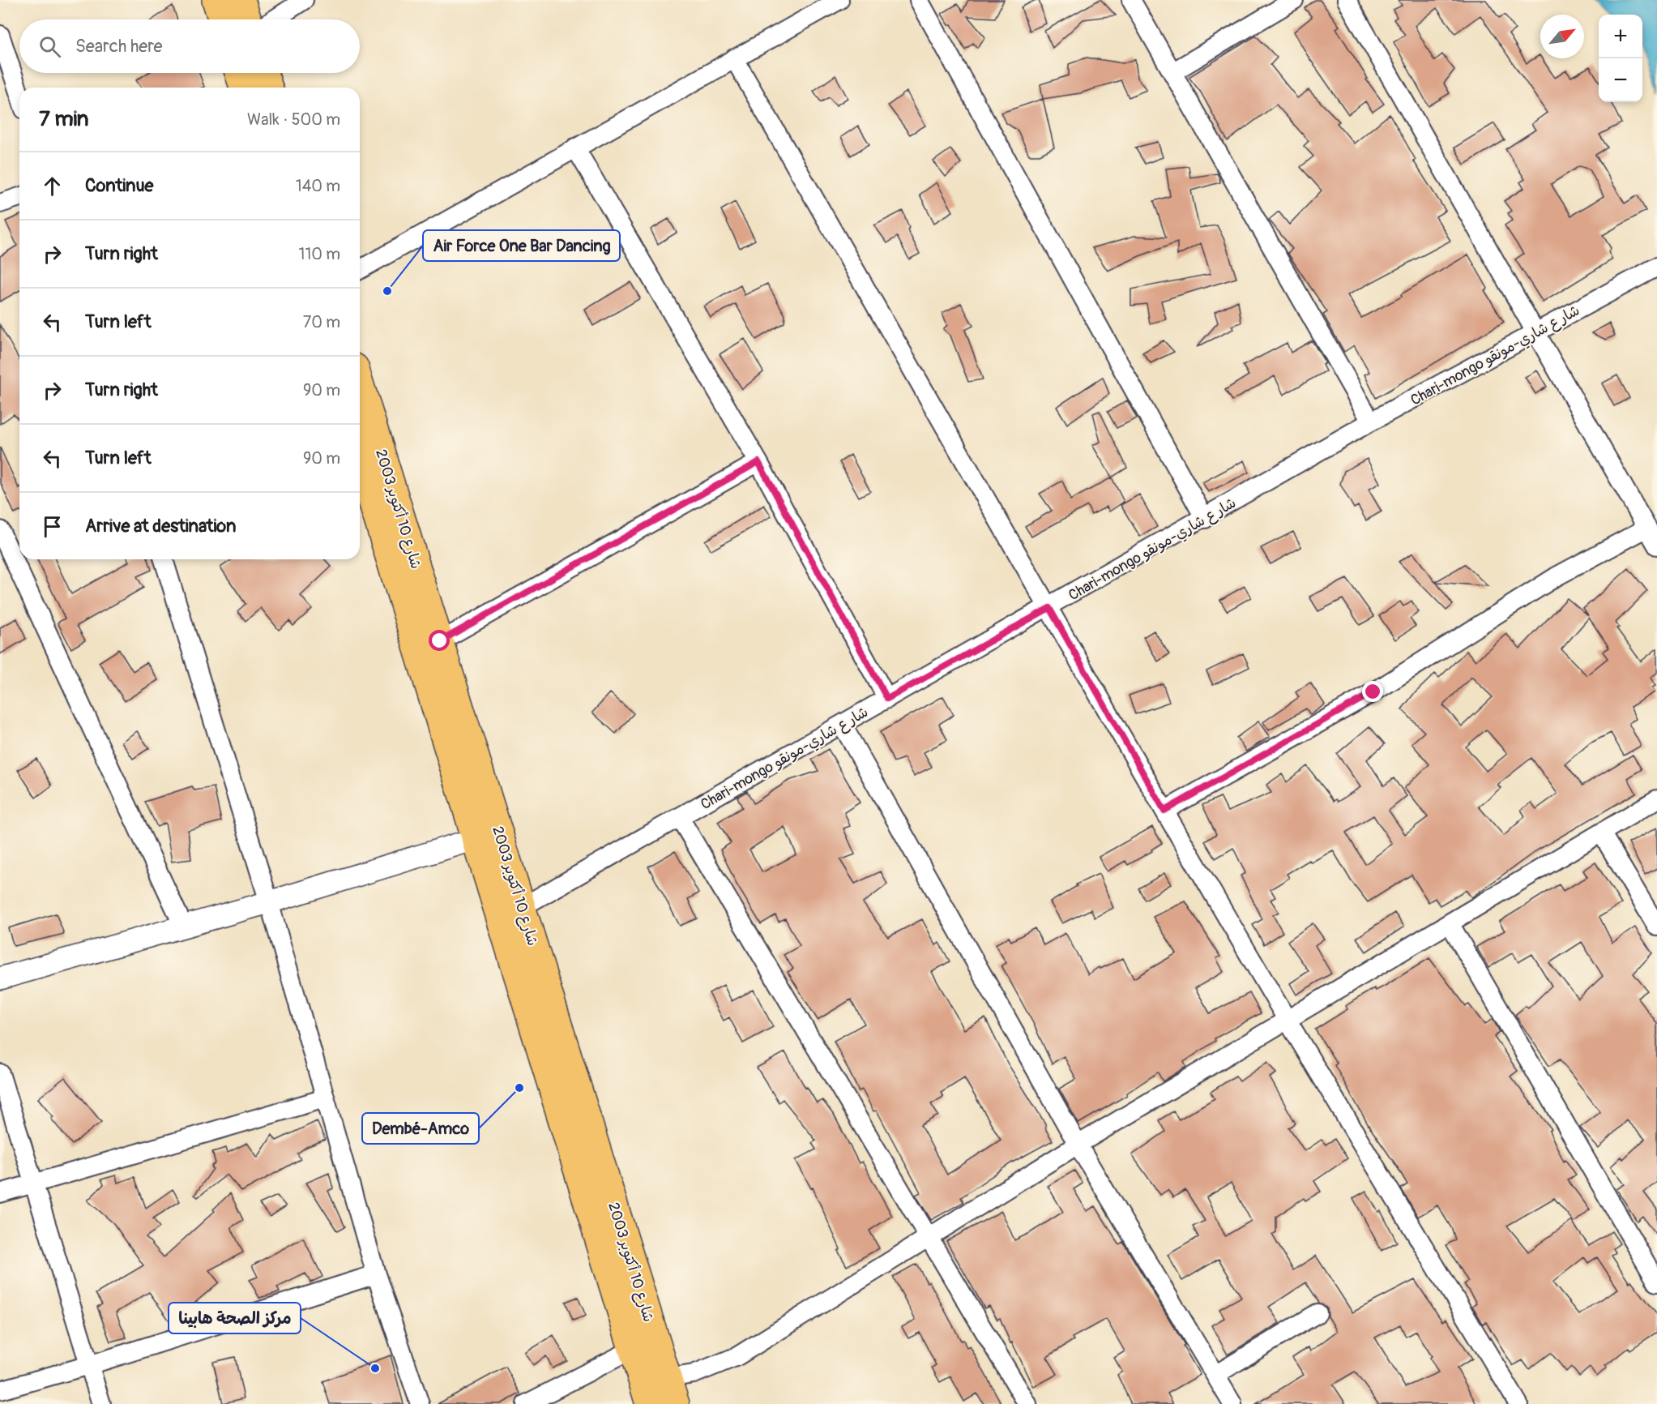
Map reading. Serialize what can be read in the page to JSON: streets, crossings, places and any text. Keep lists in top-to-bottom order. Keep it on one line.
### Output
{"streets":{"highway":["شارع 10 أكتوبر 2003"],"street":["Chari-mongo شار ع شاري-مونقو"]},"crossings":[["Chari-mongo شار ع شاري-مونقو","شارع 10 أكتوبر 2003"]],"places":["Air Force One Bar Dancing","Dembé-Amco","مركز الصحة هابينا"],"north":"top right","page":{"map_buttons":["+","−"],"search":"Search here","heading":["7 min","Walk · 500 m"],"list":[["Continue","140 m"],["Turn right","110 m"],["Turn left","70 m"],["Turn right","90 m"],["Turn left","90 m"],"Arrive at destination"]}}
